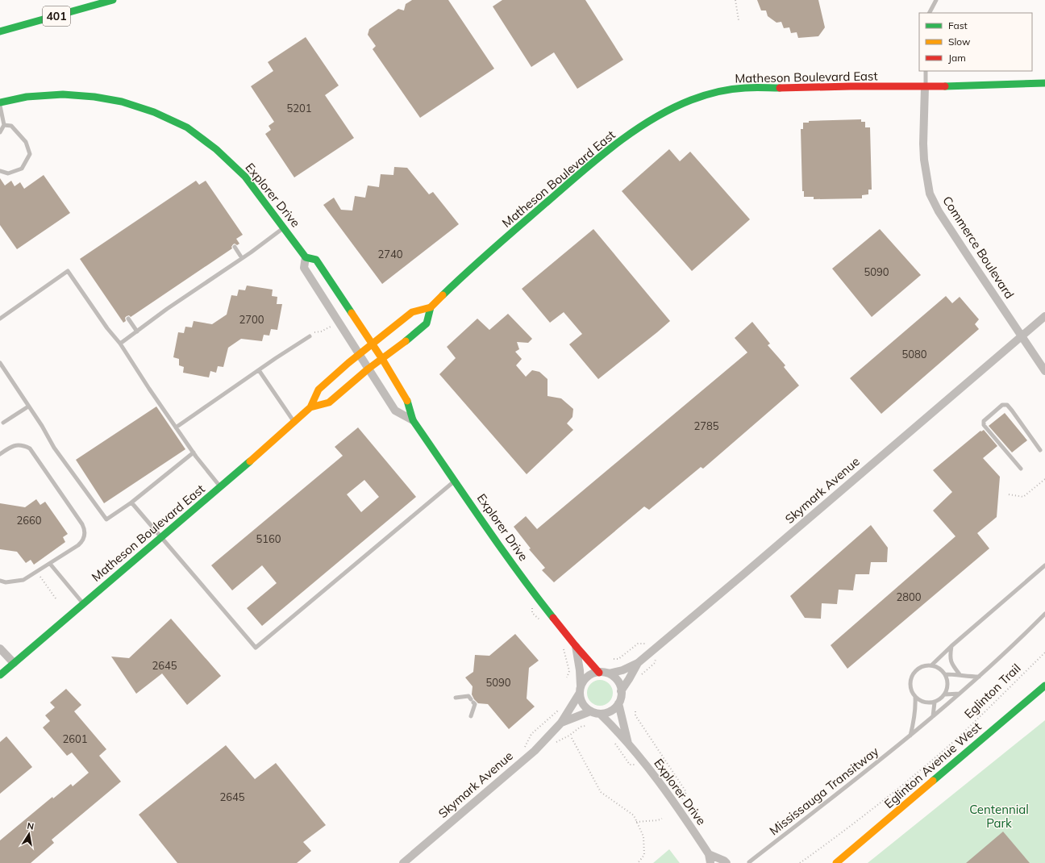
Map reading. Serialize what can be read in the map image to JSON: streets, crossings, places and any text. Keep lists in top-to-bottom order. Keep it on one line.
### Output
{"streets":{"main road":["401","Matheson Boulevard East","Explorer Drive","Eglinton Avenue West"],"street":["Commerce Boulevard","Skymark Avenue"],"lane":["Mississauga Transitway"],"path":["Eglinton Trail"]},"crossings":[["Matheson Boulevard East","Explorer Drive"],["Matheson Boulevard East","Commerce Boulevard"],["Explorer Drive","Skymark Avenue"],["Commerce Boulevard","Skymark Avenue"]],"parks":["Centennial Park"],"house_numbers":["5201","2740","5090","2700","5080","2785","2660","5160","2800","2645","5090","2601","2645"],"legend":["Fast","Slow","Jam"],"north":"top"}
